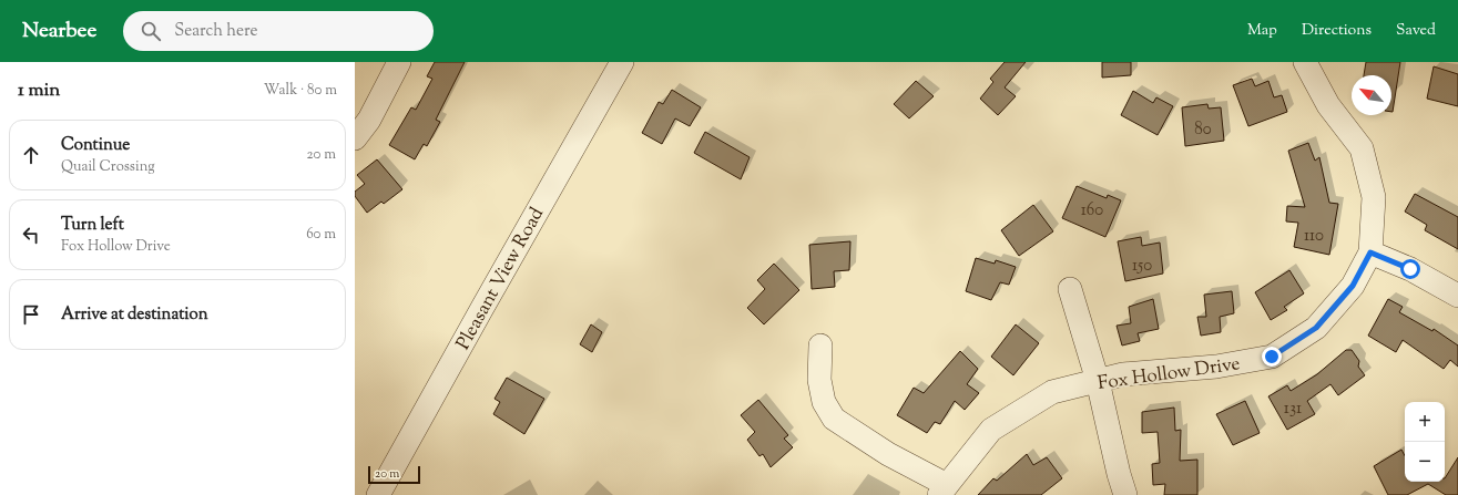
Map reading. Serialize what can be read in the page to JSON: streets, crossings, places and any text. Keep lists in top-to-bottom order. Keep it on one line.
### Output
{"streets":{"street":["Pleasant View Road","Fox Hollow Drive"]},"house_numbers":["80","160","110","150","131"],"scale_bar":"20 m","north":"top left","page":{"header":"Nearbee","search":"Search here","nav":["Map","Directions","Saved"],"heading":["1 min","Walk · 80 m"],"list":[["Continue","Quail Crossing","20 m"],["Turn left","Fox Hollow Drive","60 m"],"Arrive at destination"],"map_buttons":["+","−"],"scale":"20 m"}}
